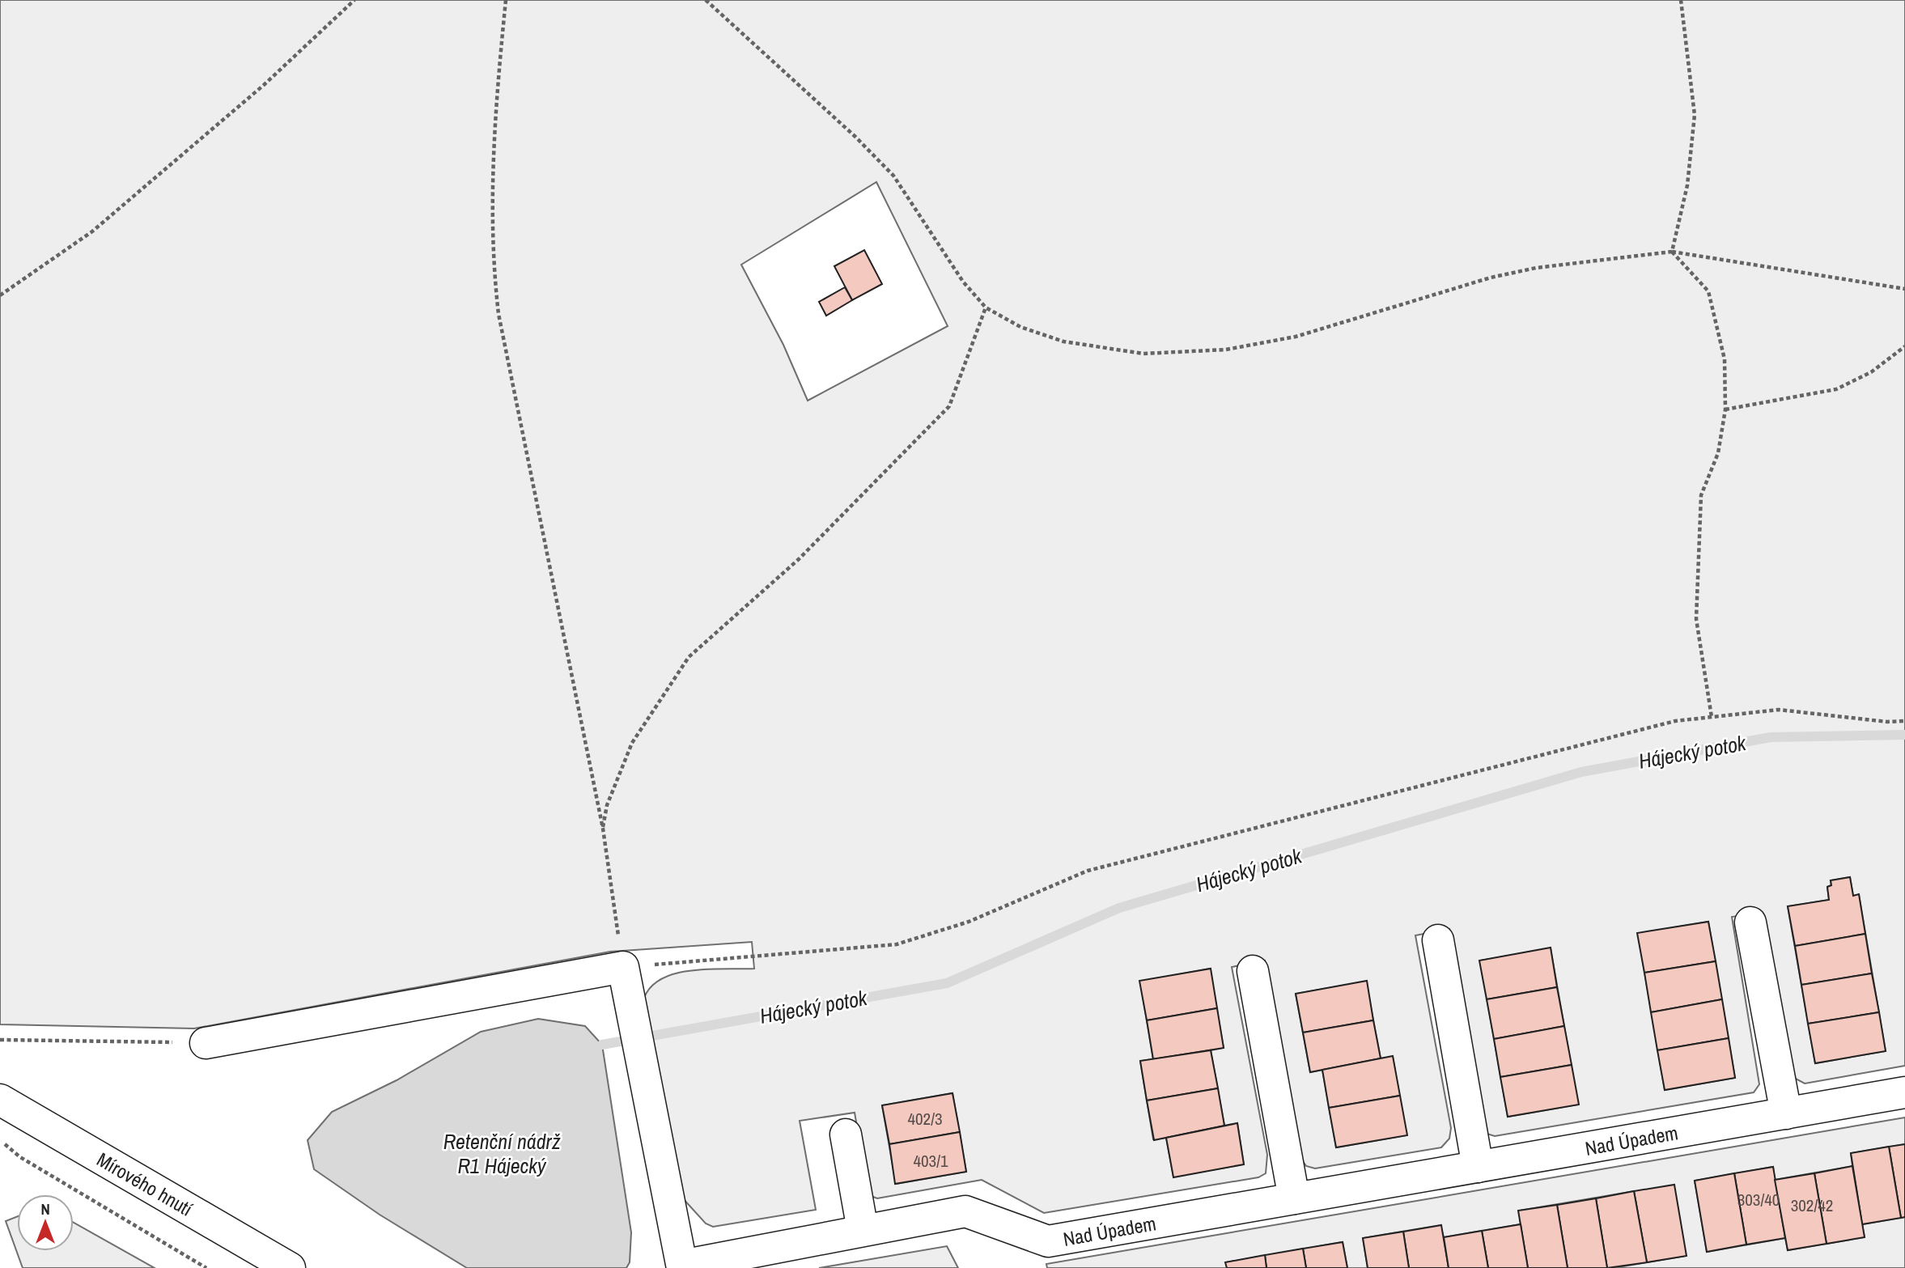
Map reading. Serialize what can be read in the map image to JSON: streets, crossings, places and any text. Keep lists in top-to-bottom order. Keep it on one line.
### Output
{"streets":{"street":["Nad Úpadem","Mírového hnutí"]},"water":["Hájecký potok","Retenční nádrž R1 Hájecký"],"house_numbers":["402/3","403/1","303/40","302/42"],"north":"top"}
